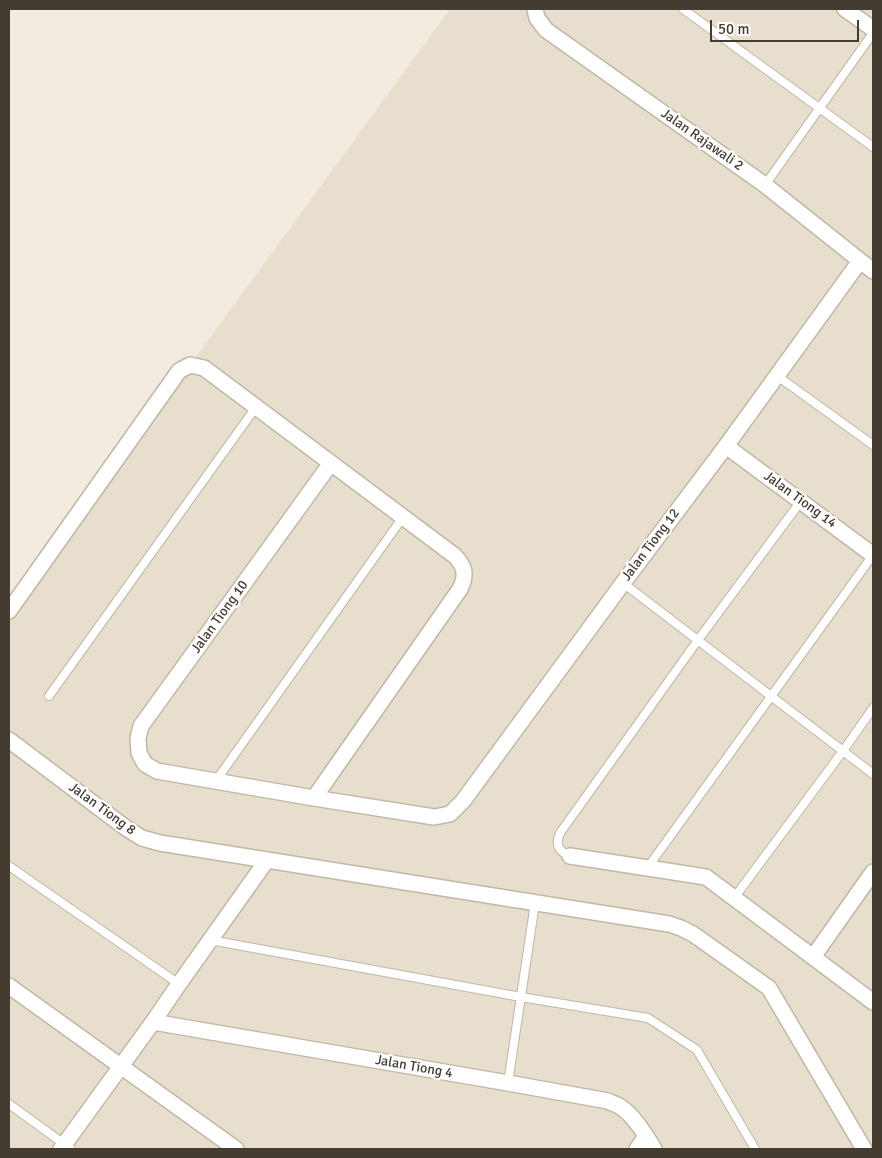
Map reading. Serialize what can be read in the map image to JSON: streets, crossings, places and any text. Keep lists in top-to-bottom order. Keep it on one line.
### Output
{"streets":{"street":["Jalan Rajawali 2","Jalan Tiong 14","Jalan Tiong 12","Jalan Tiong 10","Jalan Tiong 8","Jalan Tiong 4"]},"crossings":[["Jalan Rajawali 2","Jalan Tiong 12"],["Jalan Tiong 14","Jalan Tiong 12"]],"scale_bar":"50 m"}
